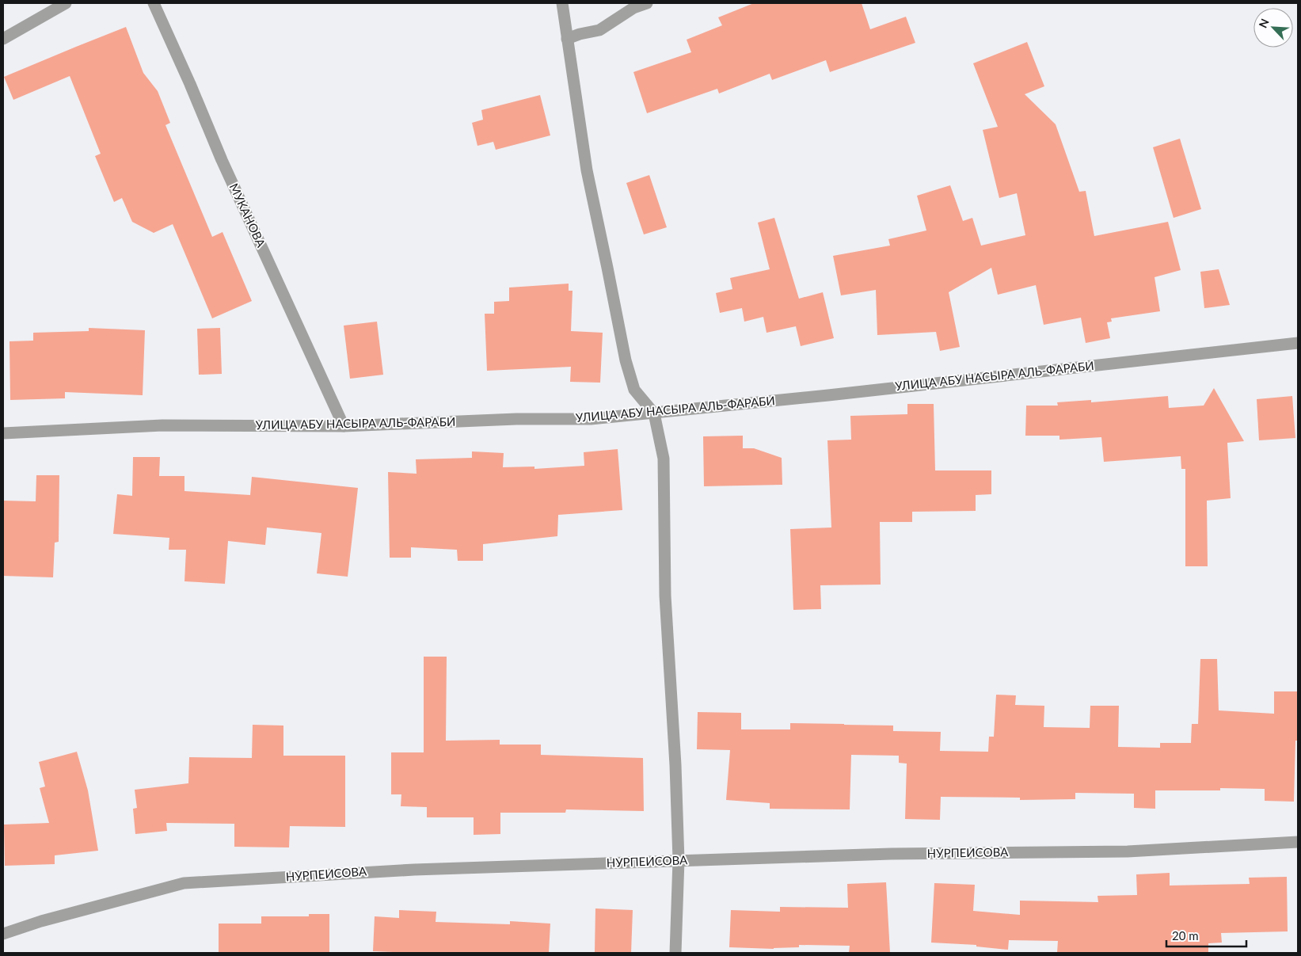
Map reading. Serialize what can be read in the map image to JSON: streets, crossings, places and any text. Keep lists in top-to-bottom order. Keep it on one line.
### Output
{"streets":{"street":["МУКАНОВА","УЛИЦА АБУ НАСЫРА АЛЬ-ФАРАБИ","НУРПЕИСОВА"]},"crossings":[["МУКАНОВА","УЛИЦА АБУ НАСЫРА АЛЬ-ФАРАБИ"]],"scale_bar":"20 m","north":"top left"}
